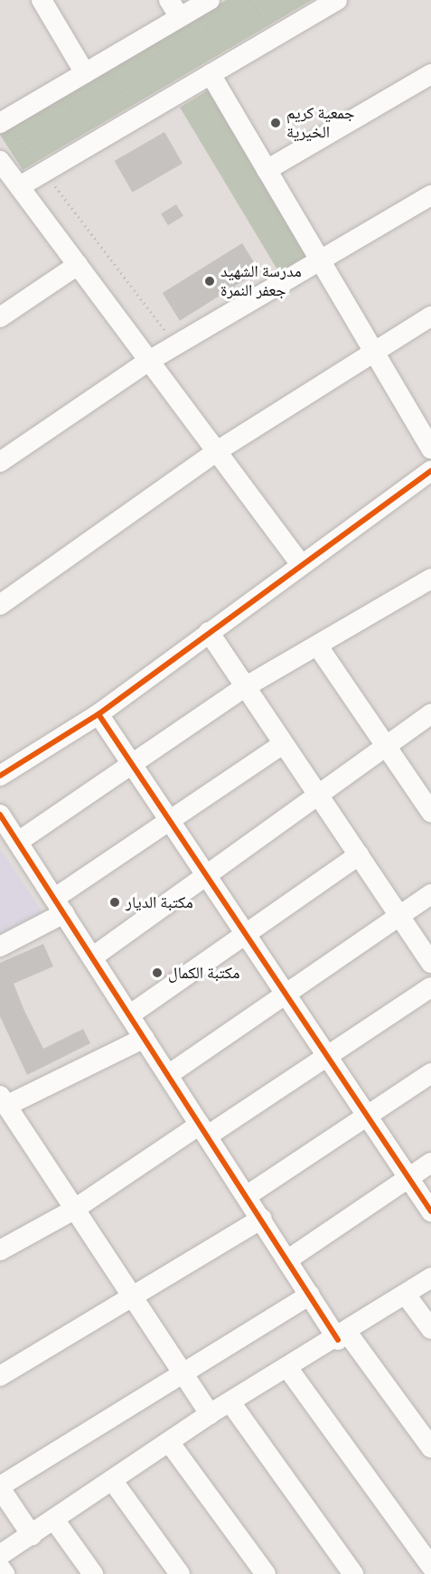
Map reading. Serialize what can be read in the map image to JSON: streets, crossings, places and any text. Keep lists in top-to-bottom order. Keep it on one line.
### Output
{"places":["جمعية كريم الخيرية","مدرسة الشهيد جعفر النمرة","مكتبة الديار","مكتبة الكمال"]}
